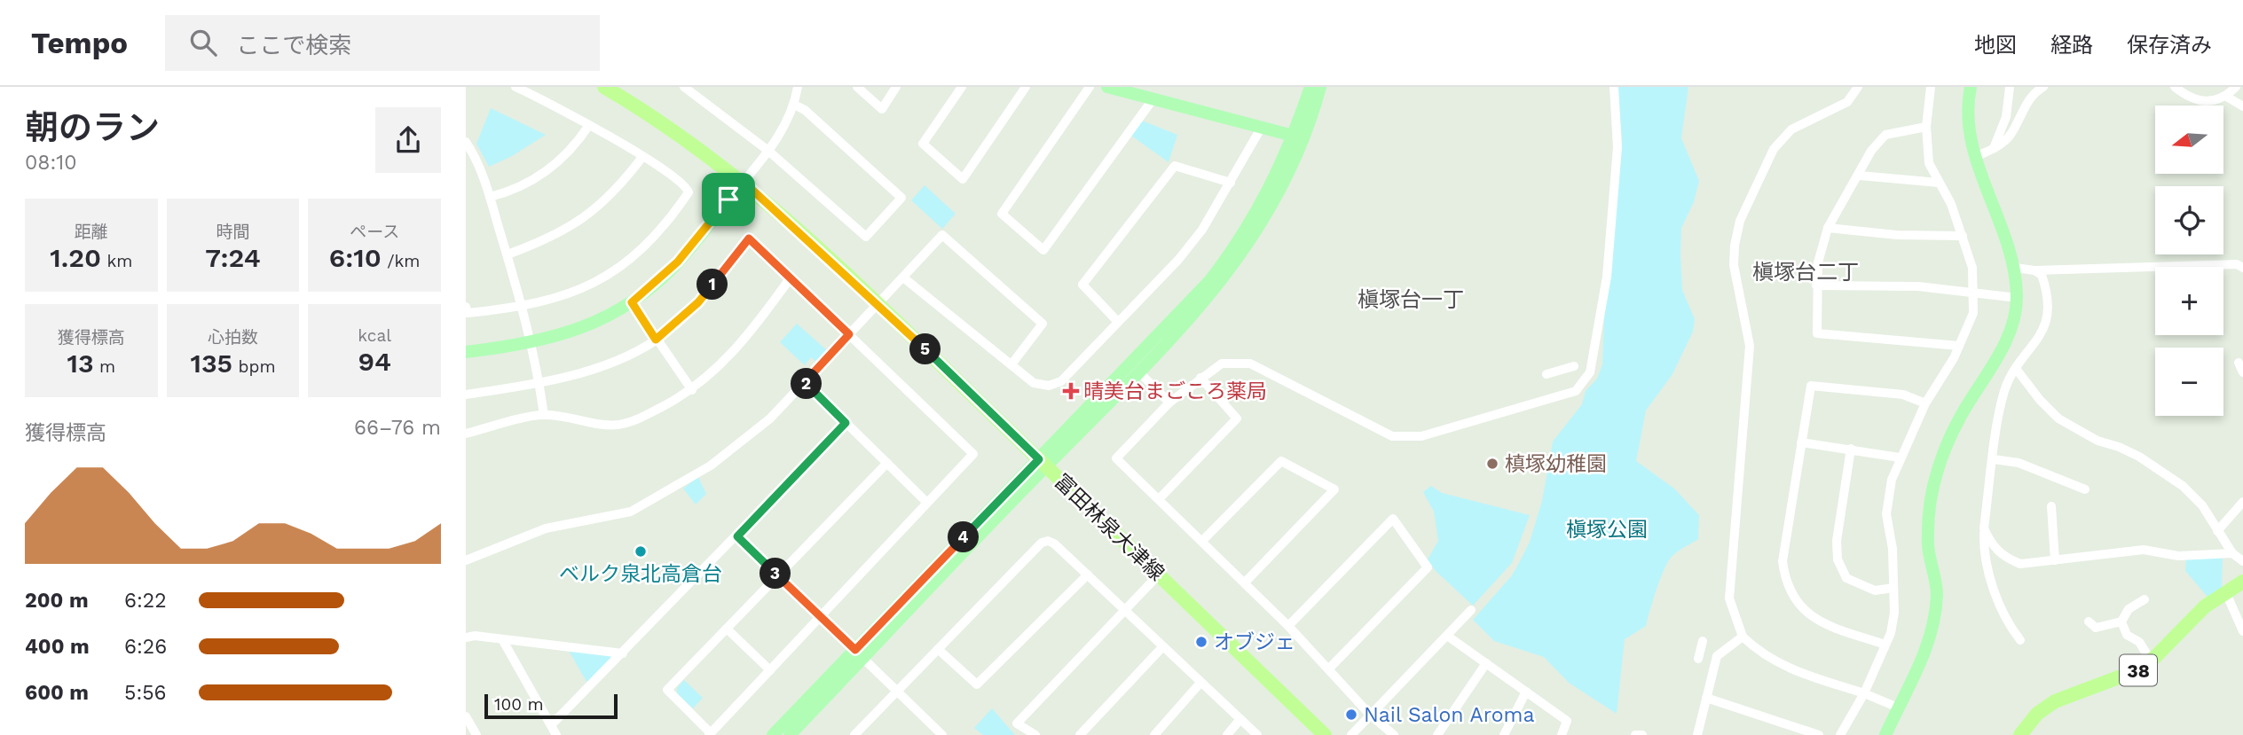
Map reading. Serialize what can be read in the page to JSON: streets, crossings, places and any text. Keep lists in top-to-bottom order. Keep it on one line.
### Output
{"streets":{"main road":["富田林泉大津線","38"]},"districts":["槇塚台二丁","槇塚台一丁"],"parks":["槇塚公園"],"places":{"health":["晴美台まごころ薬局"],"other":["槙塚幼稚園","ベルク泉北高倉台","オブジェ","Nail Salon Aroma"]},"scale_bar":"100 m","north":"left","page":{"header":"Tempo","search":"ここで検索","nav":["地図","経路","保存済み"],"heading":["朝のラン","08:10"],"map_buttons":["+","−"],"stats":[["距離","1.20 km"],["時間","7:24"],["ペース","6:10 /km"],["獲得標高","13 m"],["心拍数","135 bpm"],["kcal","94"]],"pins":["1","5","2","4","3"],"chart":["獲得標高","66–76 m"],"list":[{"name":"200 m","note":"6:22"},{"name":"400 m","note":"6:26"},{"name":"600 m","note":"5:56"}],"scale":"100 m"}}
